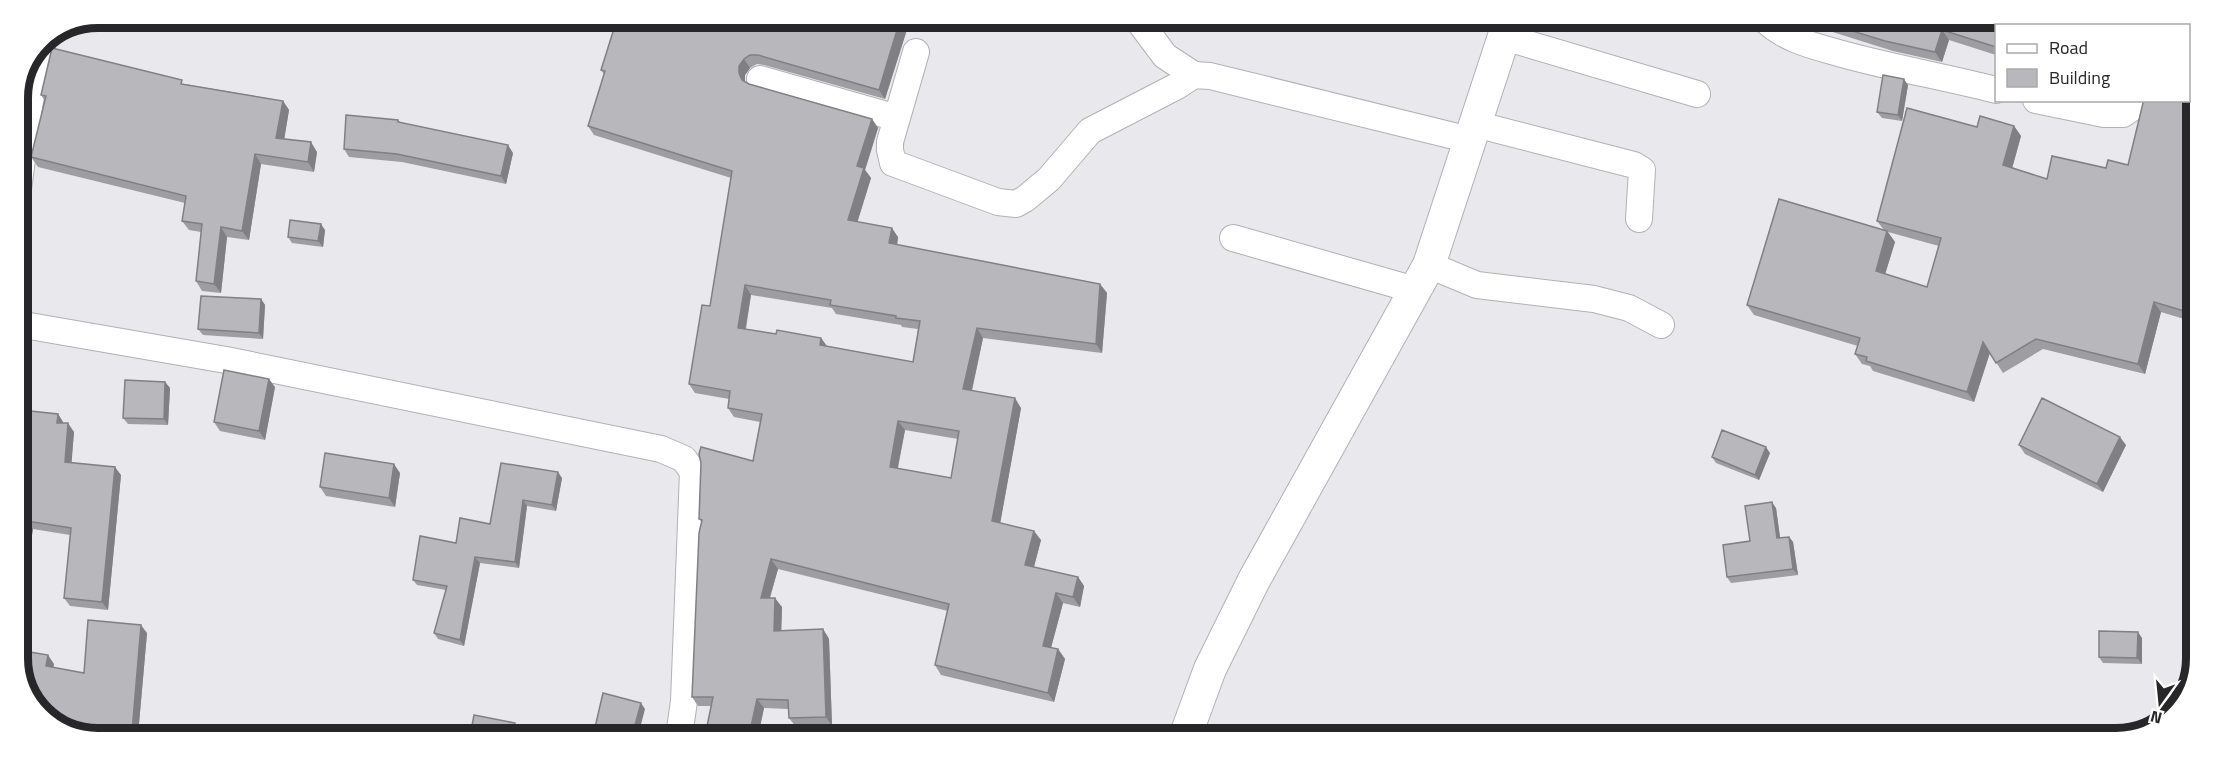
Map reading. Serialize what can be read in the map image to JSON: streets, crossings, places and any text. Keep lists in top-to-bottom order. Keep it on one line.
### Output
{"legend":["Road","Building"],"north":"bottom"}
